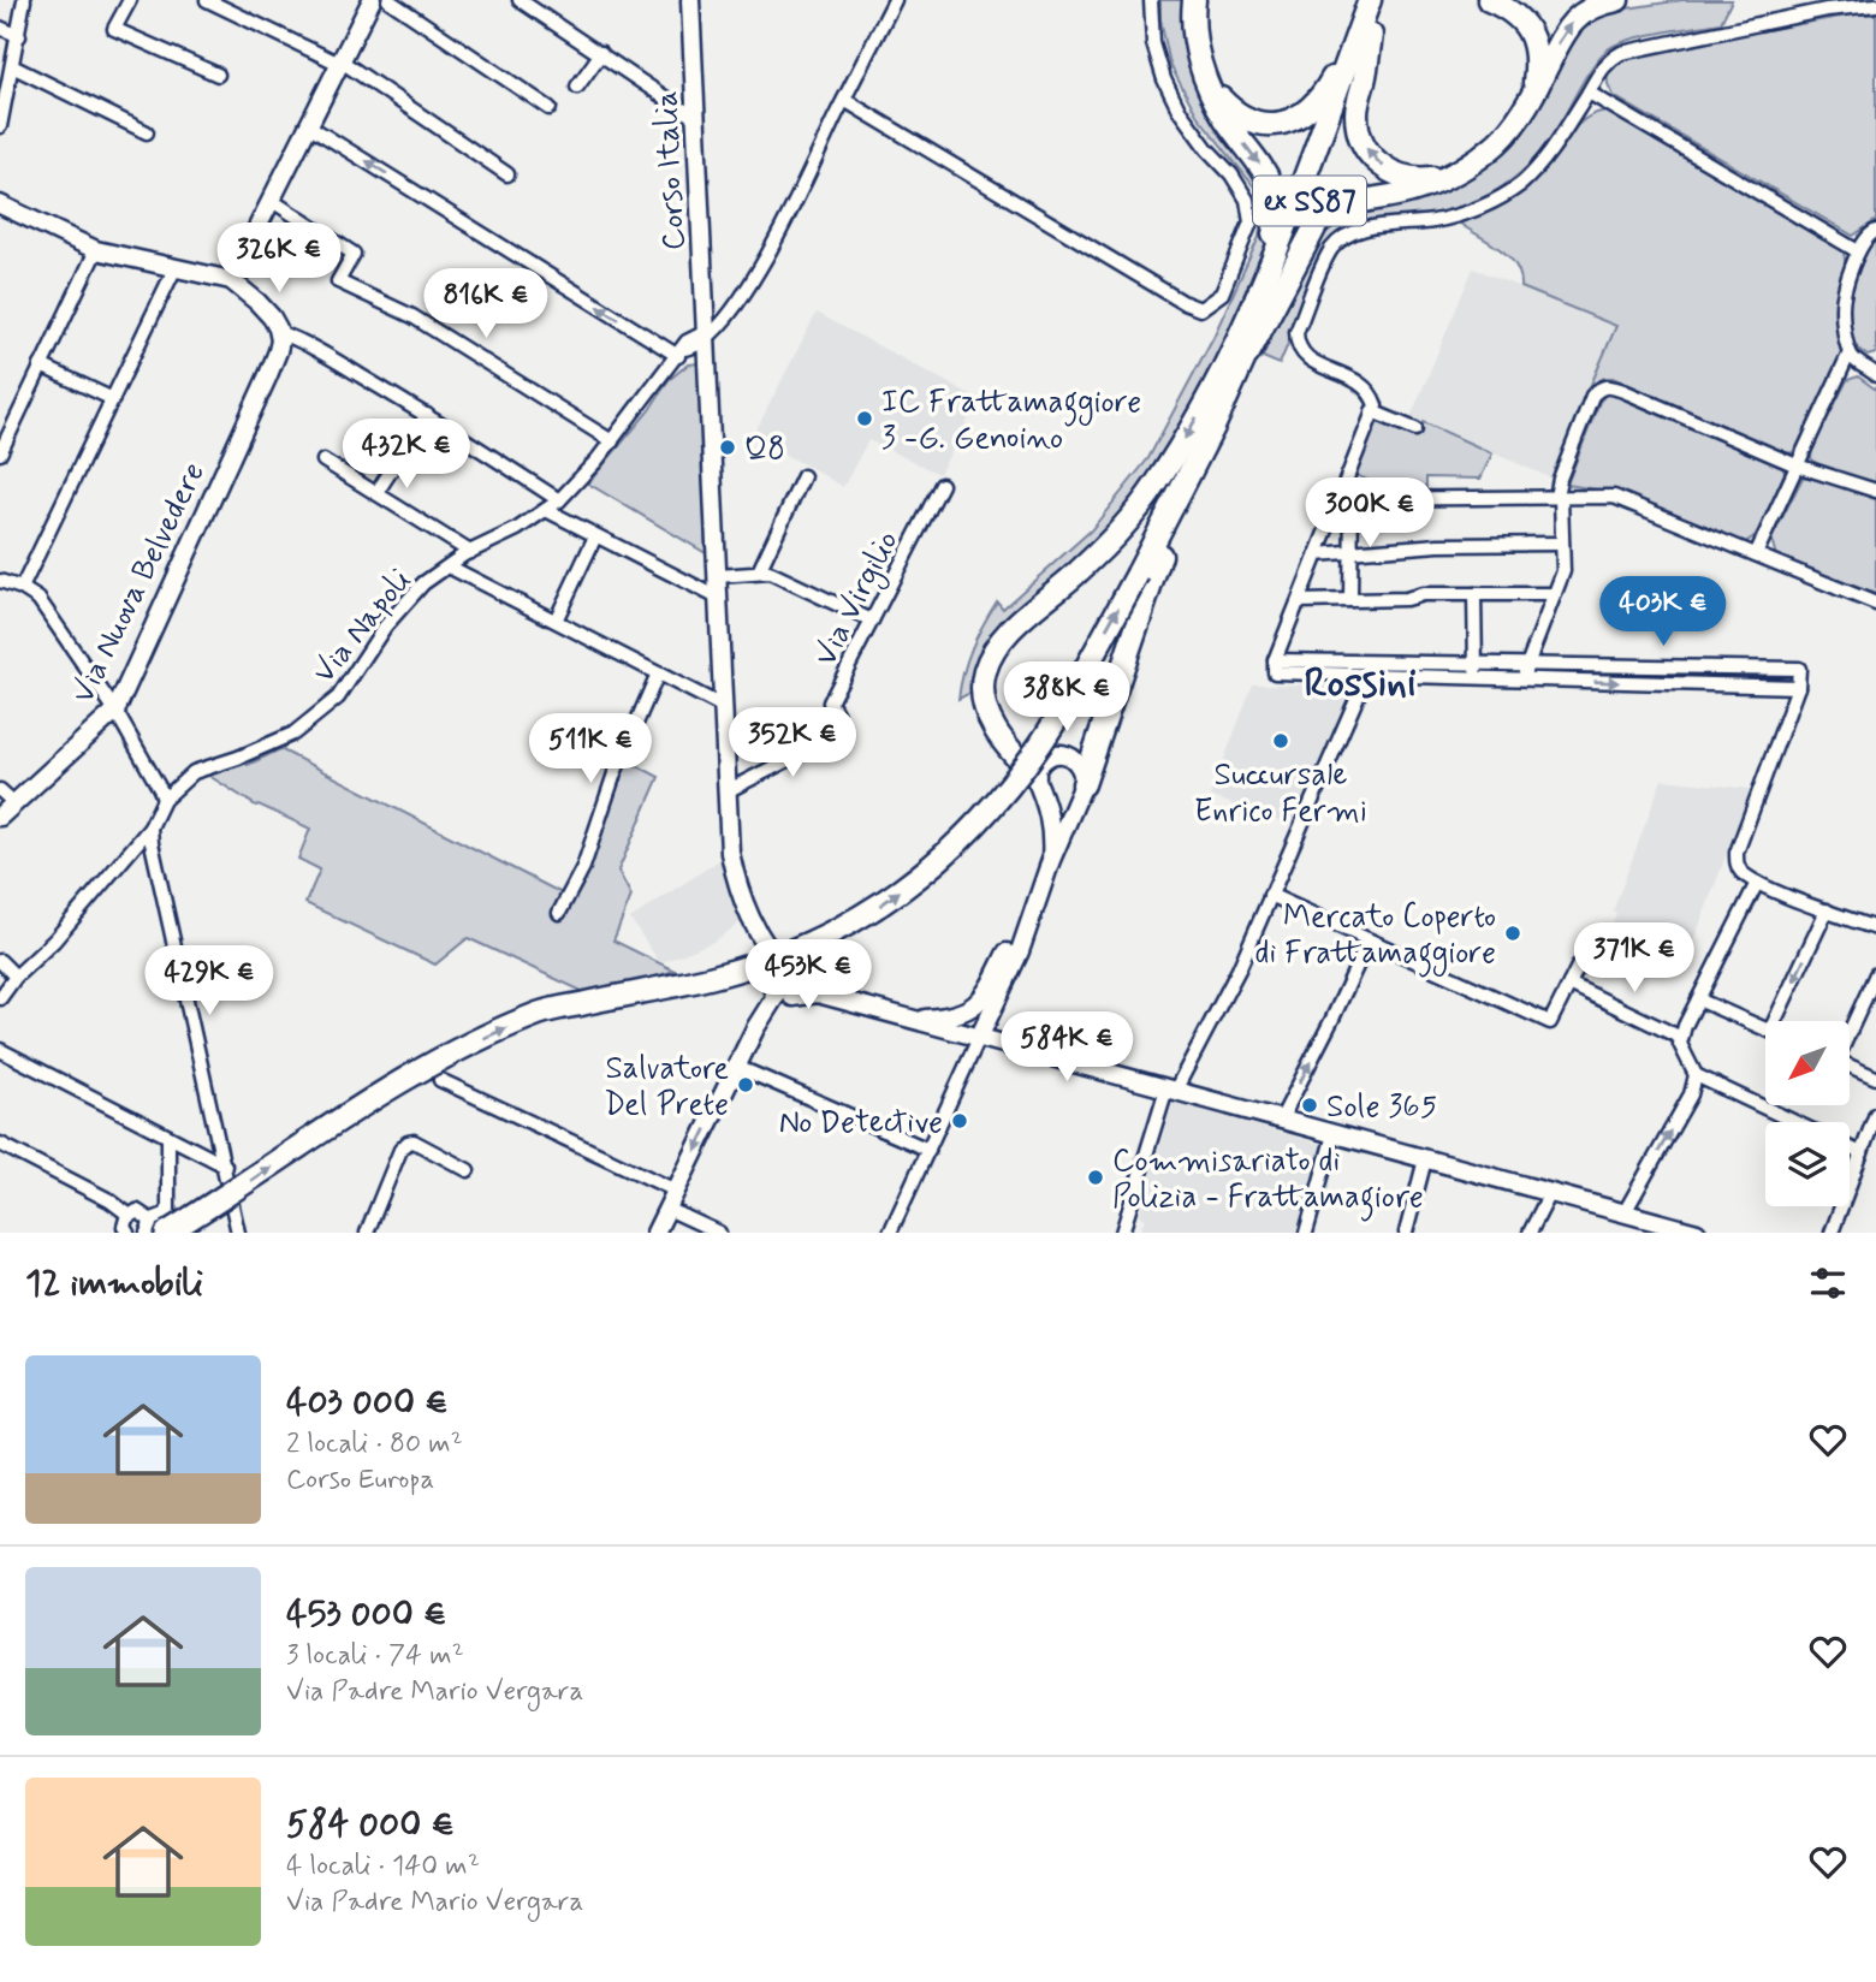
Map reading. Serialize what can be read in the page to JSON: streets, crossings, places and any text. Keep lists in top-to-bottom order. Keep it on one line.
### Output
{"streets":{"highway":["ex SS87"],"street":["Corso Italia","Via Nuova Belvedere","Via Virgilio","Via Napoli"]},"crossings":[["Corso Italia","Via Virgilio"],["Corso Italia","Via Napoli"]],"districts":["Rossini"],"places":["IC Frattamaggiore 3 -G. Genoino","Q8","Succursale Enrico Fermi","Mercato Coperto di Frattamaggiore","Salvatore Del Prete","Sole 365","No Detective","Commisariato di Polizia - Frattamagiore"],"north":"bottom left","page":{"price":["326K €","816K €","432K €","300K €","403K €","388K €","352K €","511K €","371K €","453K €","429K €","584K €"],"heading":"12 immobili","list":[{"name":"403 000 €","note":"2 locali · 80 m² · Corso Europa"},{"name":"453 000 €","note":"3 locali · 74 m² · Via Padre Mario Vergara"},{"name":"584 000 €","note":"4 locali · 140 m² · Via Padre Mario Vergara"}]}}
